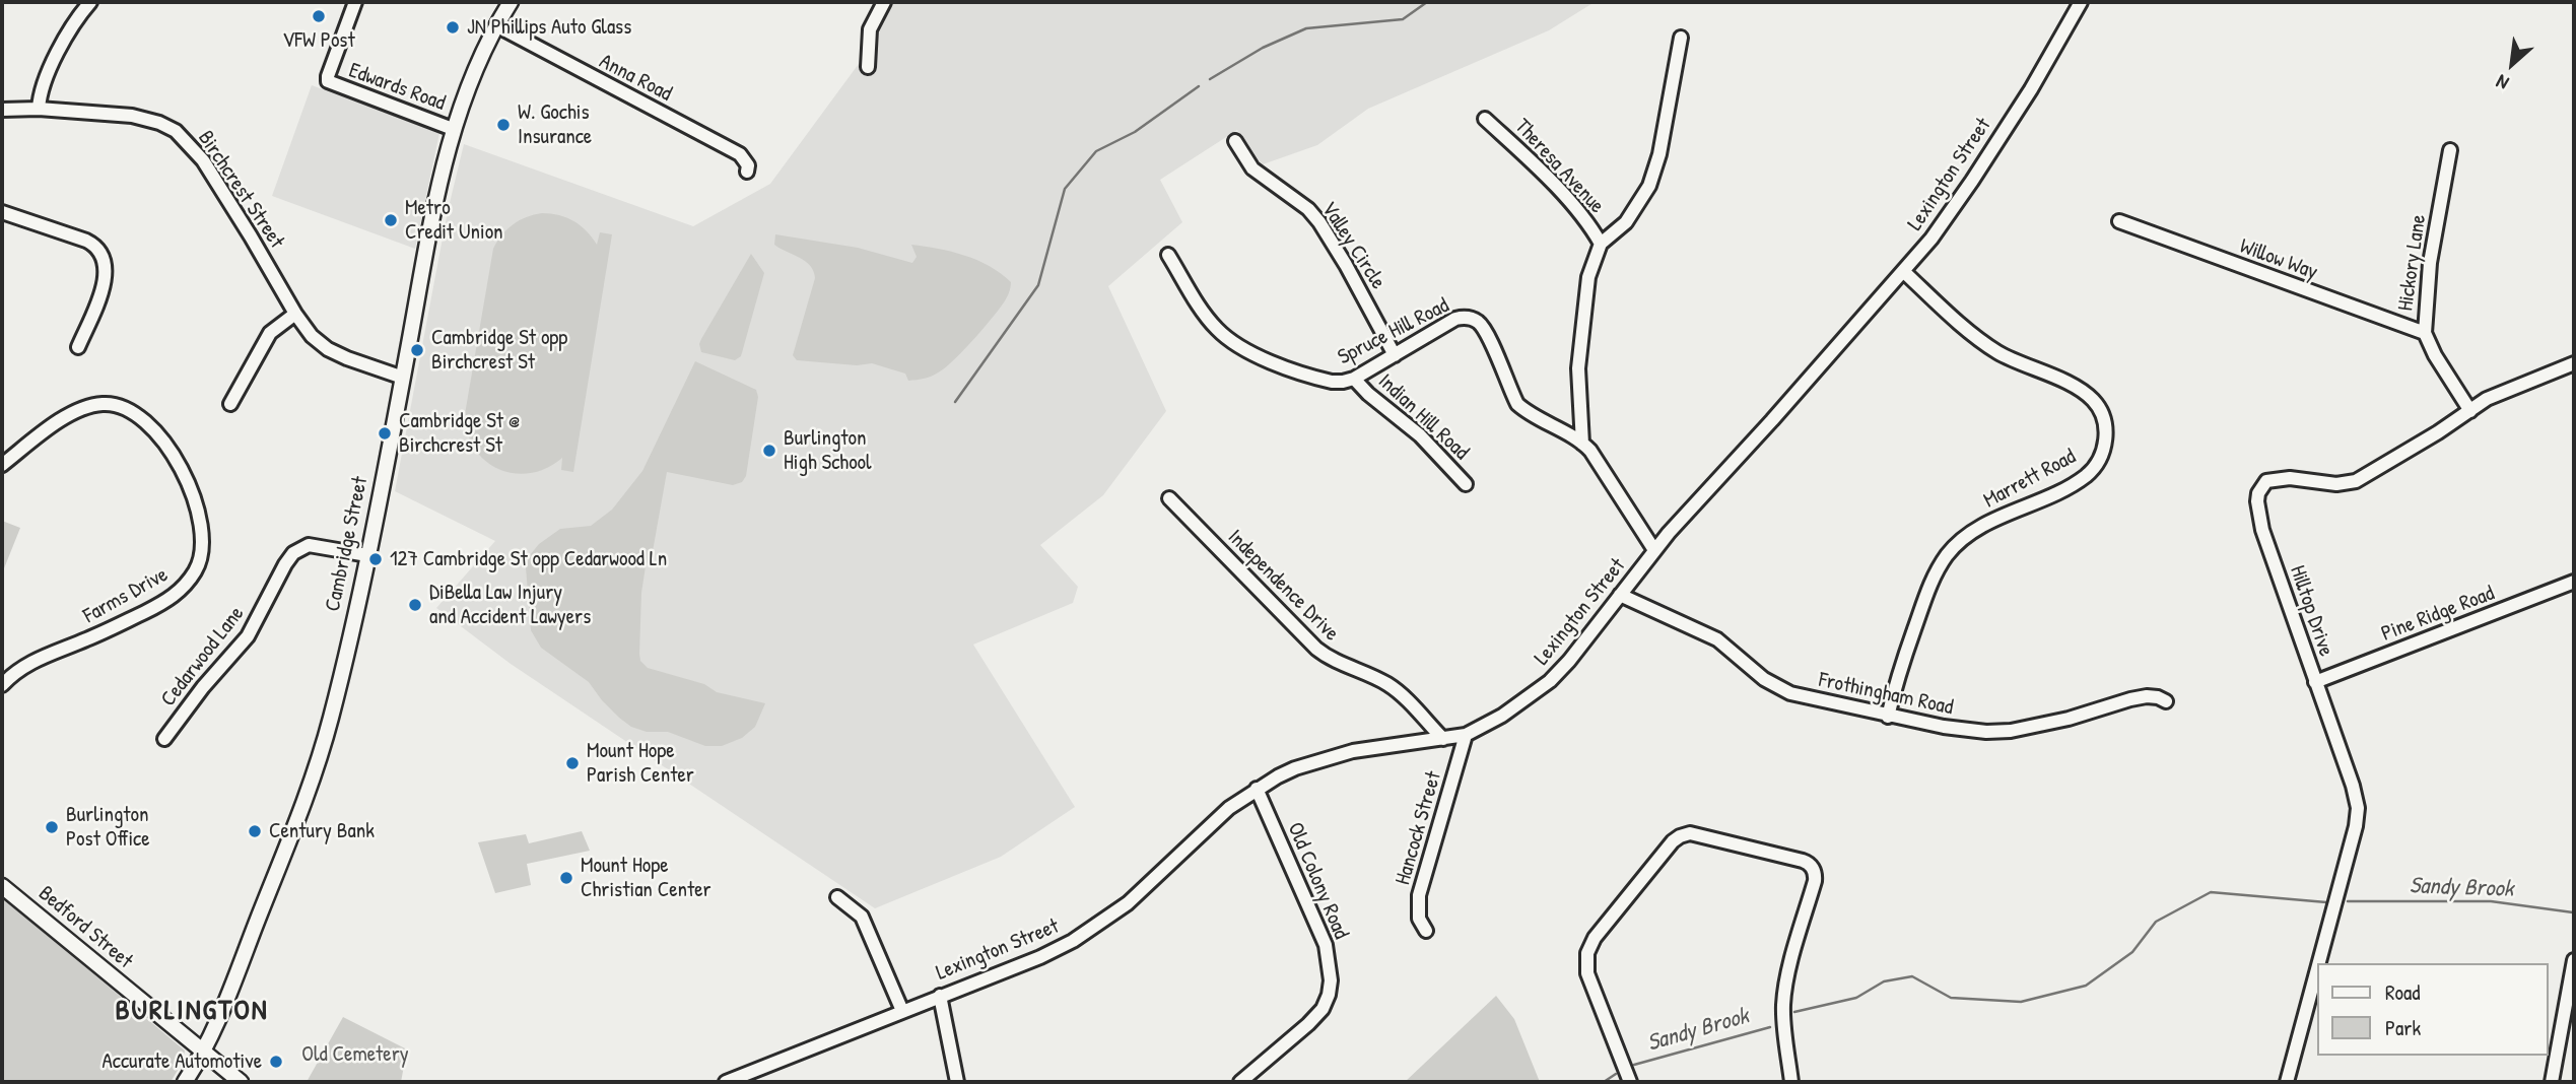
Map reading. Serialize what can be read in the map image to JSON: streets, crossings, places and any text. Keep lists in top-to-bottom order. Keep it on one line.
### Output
{"streets":{"main road":["Cambridge Street","Bedford Street"],"street":["Anna Road","Edwards Road","Theresa Avenue","Lexington Street","Birchcrest Street","Valley Circle","Willow Way","Hickory Lane","Spruce Hill Road","Indian Hill Road","Marrett Road","Independence Drive","Farms Drive","Hilltop Drive","Pine Ridge Road","Cedarwood Lane","Frothingham Road","Hancock Street","Old Colony Road"]},"crossings":[["Anna Road","Cambridge Street"],["Edwards Road","Cambridge Street"],["Lexington Street","Spruce Hill Road"],["Lexington Street","Marrett Road"],["Lexington Street","Independence Drive"],["Lexington Street","Frothingham Road"],["Lexington Street","Hancock Street"],["Lexington Street","Old Colony Road"],["Birchcrest Street","Cambridge Street"],["Valley Circle","Spruce Hill Road"],["Willow Way","Hickory Lane"],["Hickory Lane","Hilltop Drive"],["Spruce Hill Road","Indian Hill Road"],["Marrett Road","Frothingham Road"],["Cambridge Street","Cedarwood Lane"],["Cambridge Street","Bedford Street"],["Hilltop Drive","Pine Ridge Road"]],"districts":["BURLINGTON"],"water":["Sandy Brook"],"parks":["Old Cemetery"],"places":["VFW Post","JN Phillips Auto Glass","W. Gochis Insurance","Metro Credit Union","Cambridge St opp Birchcrest St","Cambridge St @ Birchcrest St","Burlington High School","127 Cambridge St opp Cedarwood Ln","DiBella Law Injury and Accident Lawyers","Mount Hope Parish Center","Burlington Post Office","Century Bank","Mount Hope Christian Center","Accurate Automotive"],"legend":["Road","Park"],"north":"bottom left"}
